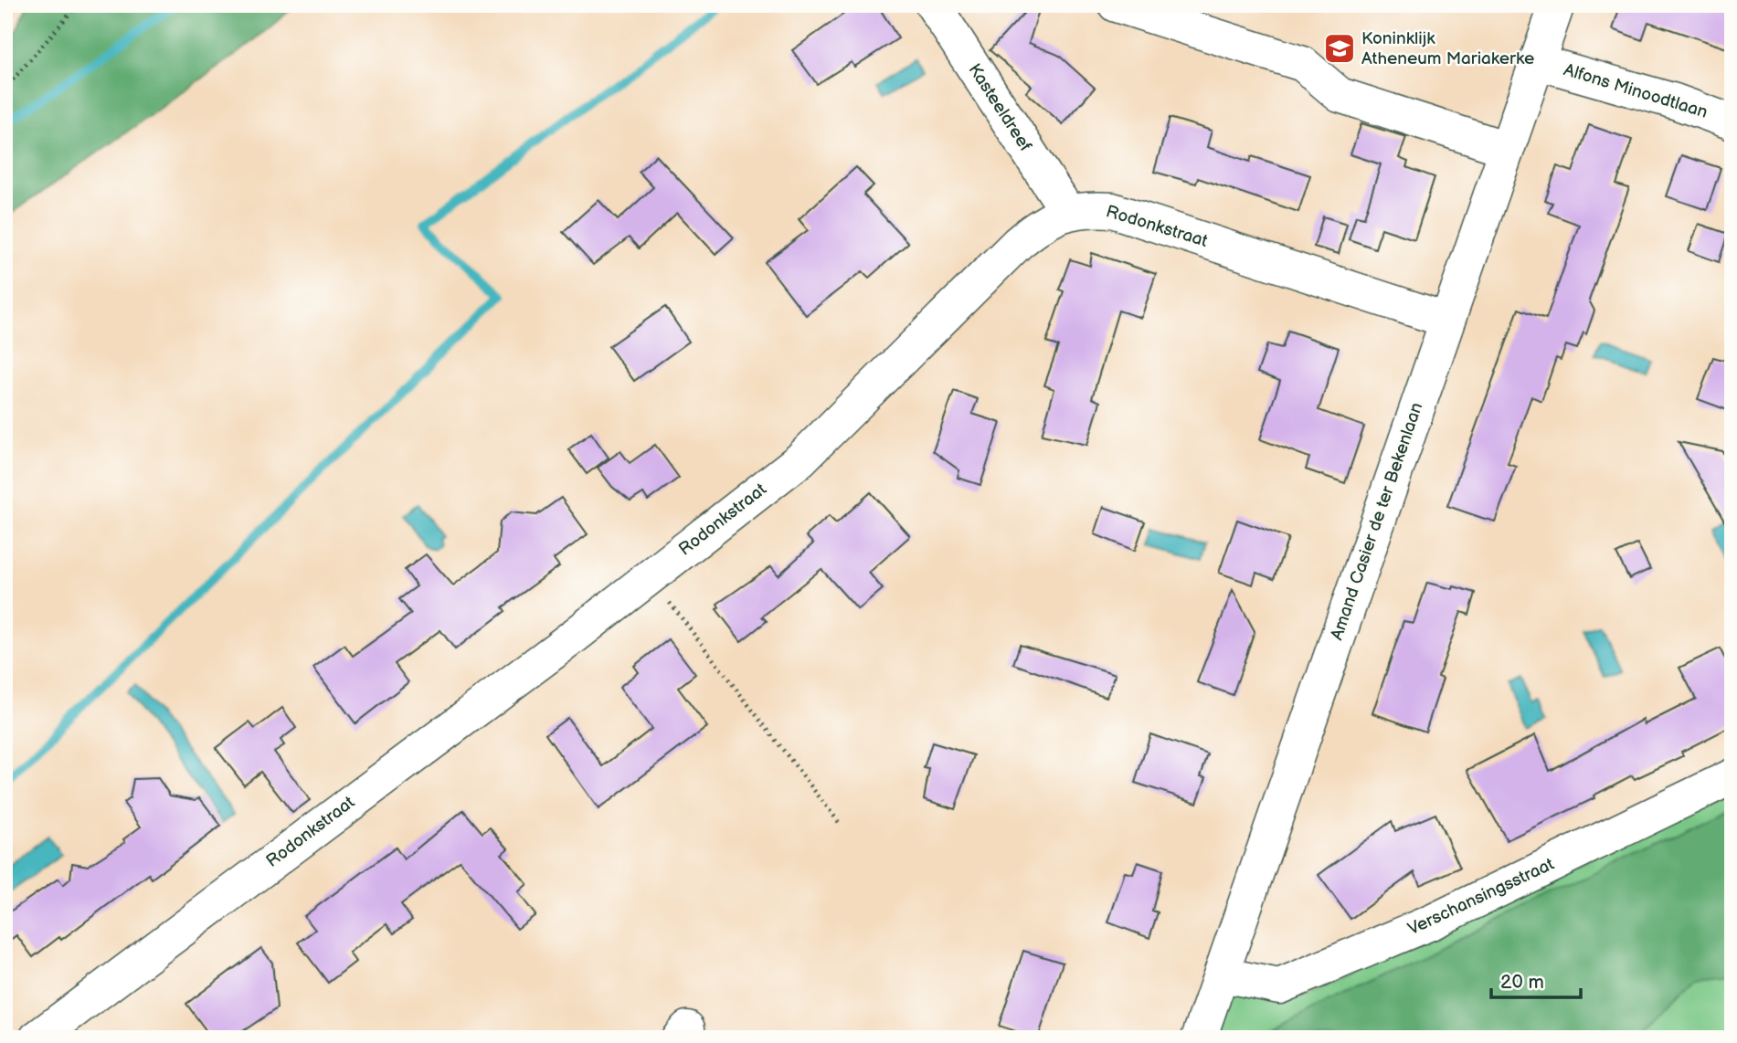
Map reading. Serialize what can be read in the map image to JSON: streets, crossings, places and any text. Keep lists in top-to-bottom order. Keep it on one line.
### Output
{"streets":{"street":["Alfons Minoodtlaan","Kasteeldreef","Rodonkstraat","Amand Casier de ter Bekenlaan","Verschansingsstraat"]},"crossings":[["Alfons Minoodtlaan","Amand Casier de ter Bekenlaan"],["Kasteeldreef","Rodonkstraat"],["Rodonkstraat","Amand Casier de ter Bekenlaan"],["Amand Casier de ter Bekenlaan","Verschansingsstraat"]],"places":{"school or university":["Koninklijk Atheneum Mariakerke"]},"scale_bar":"20 m"}
